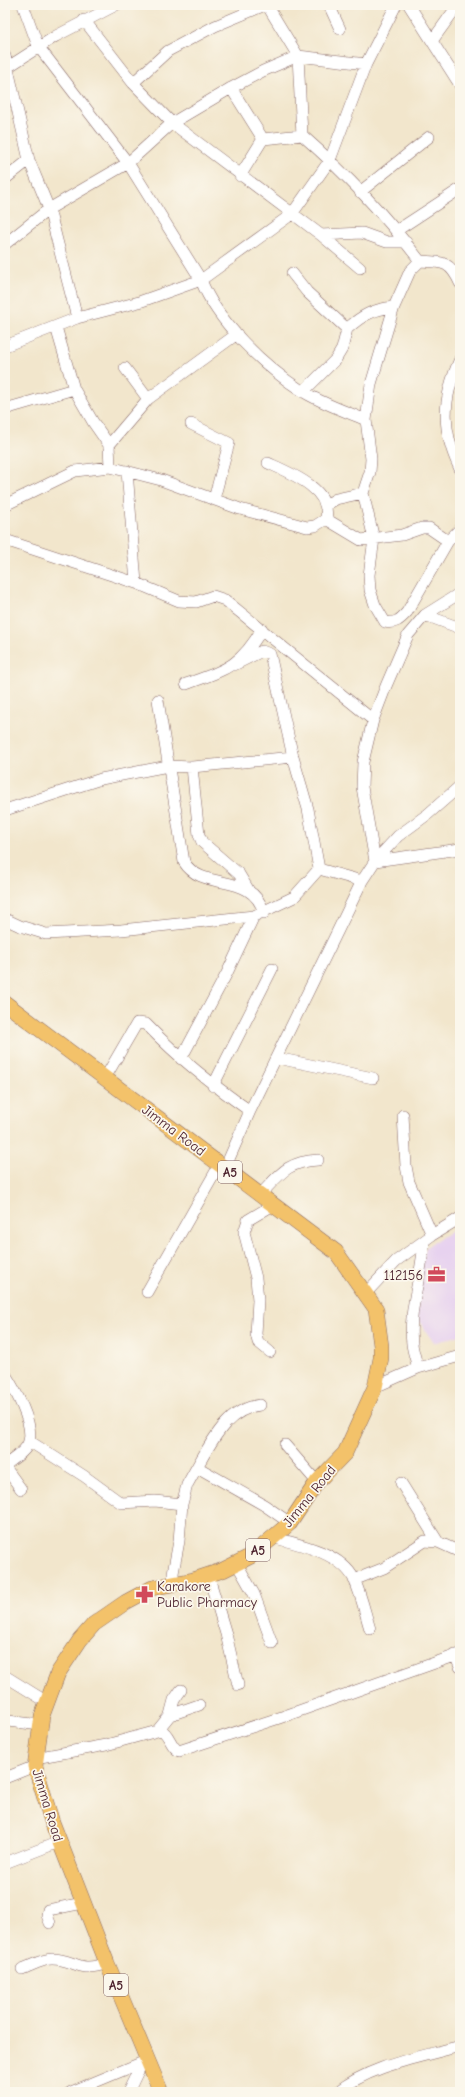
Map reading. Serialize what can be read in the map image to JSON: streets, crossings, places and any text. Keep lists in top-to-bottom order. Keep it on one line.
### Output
{"streets":{"highway":["Jimma Road","A5"]},"places":{"office":["112156"],"pharmacy":["Karakore Public Pharmacy"]}}
